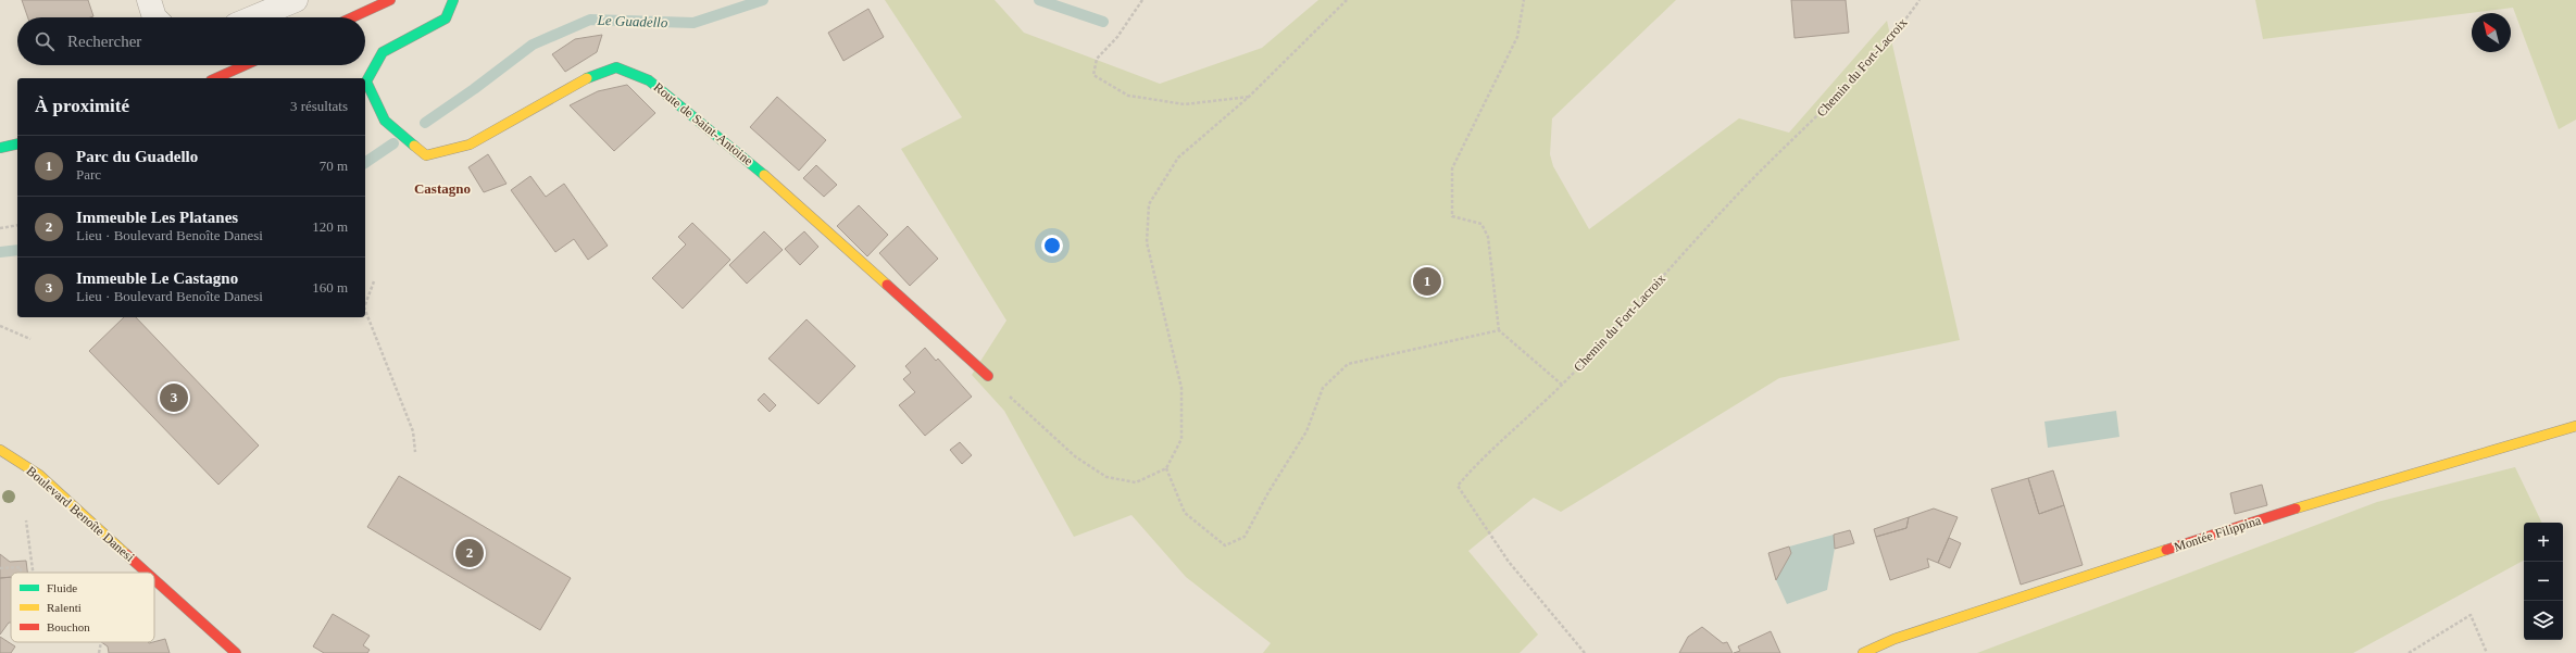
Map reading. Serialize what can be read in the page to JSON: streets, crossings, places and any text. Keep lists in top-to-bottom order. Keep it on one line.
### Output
{"streets":{"street":["Route de Saint-Antoine","Boulevard Benoîte Danesi","Montée Filippina"],"path":["Chemin du Fort-Lacroix"]},"districts":["Castagno"],"water":["Le Guadello"],"legend":["Fluide","Ralenti","Bouchon"],"north":"top left","page":{"search":"Rechercher","heading":["À proximité","3 résultats"],"list":[{"mark":"1","name":"Parc du Guadello","note":"Parc","value":"70 m"},{"mark":"2","name":"Immeuble Les Platanes","note":"Lieu · Boulevard Benoîte Danesi","value":"120 m"},{"mark":"3","name":"Immeuble Le Castagno","note":"Lieu · Boulevard Benoîte Danesi","value":"160 m"}],"pins":["1","3","2"],"map_buttons":["+","−"]}}
